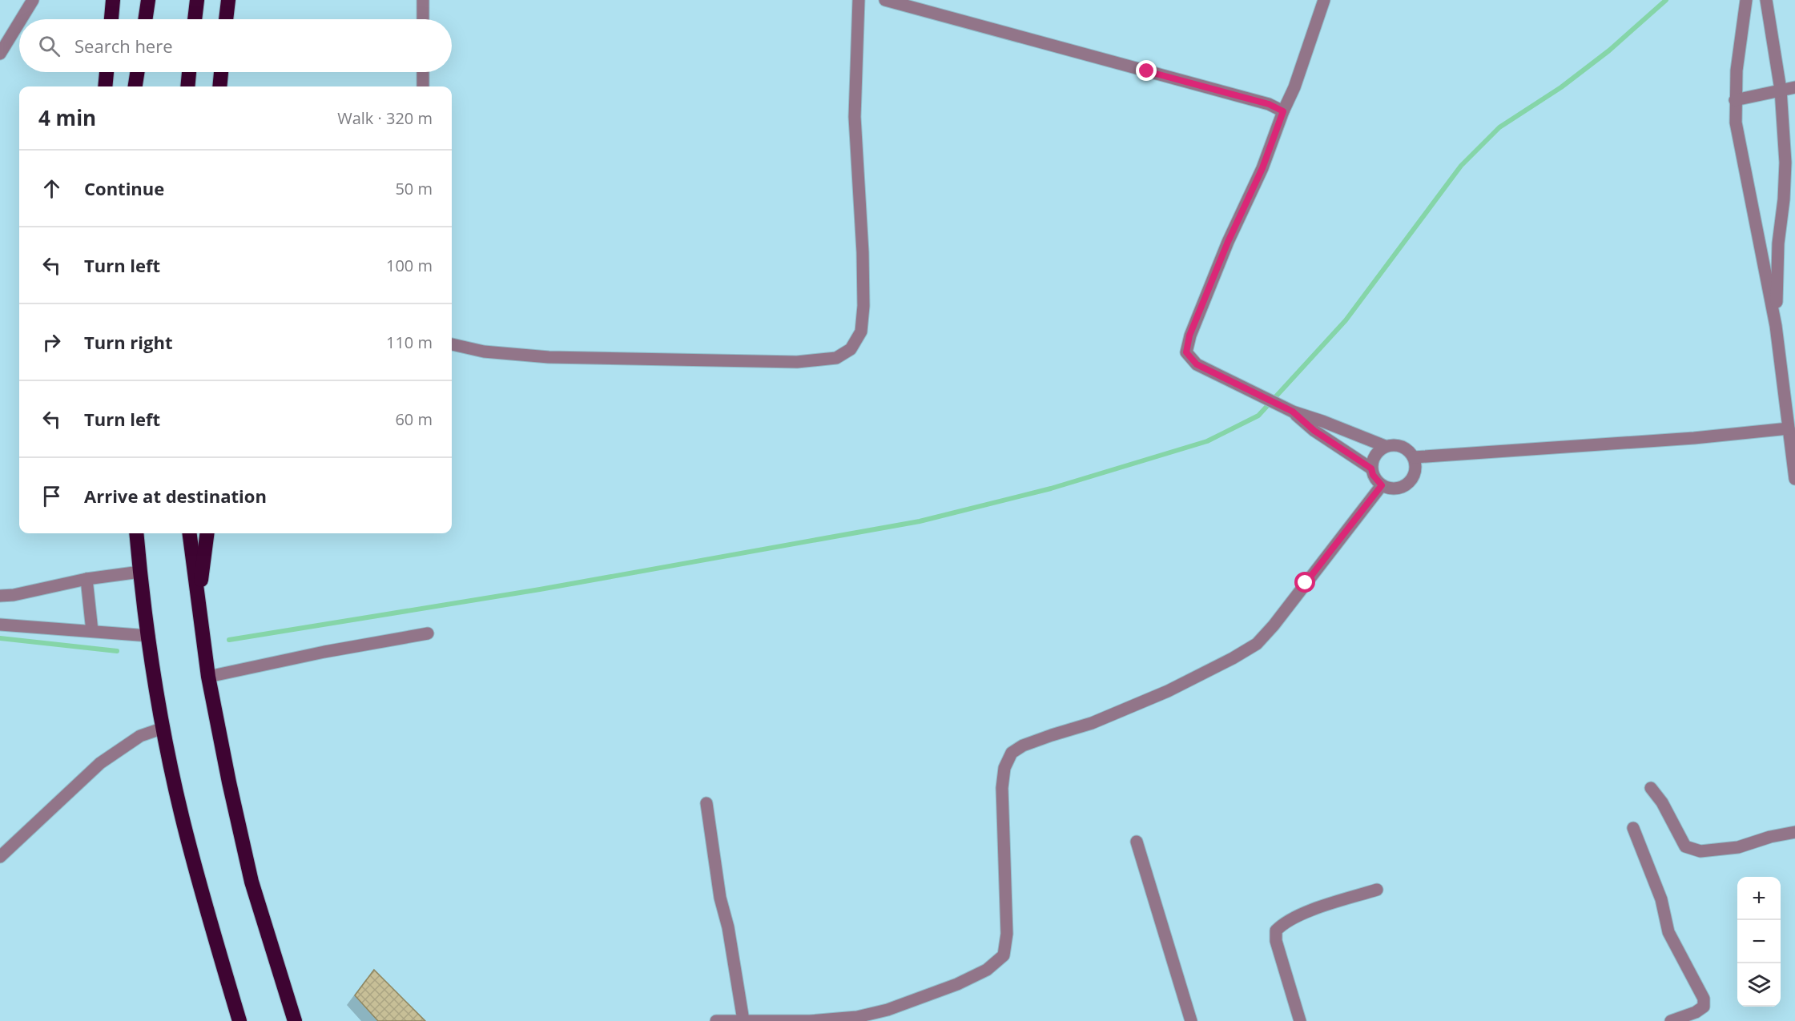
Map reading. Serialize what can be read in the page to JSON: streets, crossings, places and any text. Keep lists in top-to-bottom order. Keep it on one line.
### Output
{"page":{"search":"Search here","heading":["4 min","Walk · 320 m"],"list":[["Continue","50 m"],["Turn left","100 m"],["Turn right","110 m"],["Turn left","60 m"],"Arrive at destination"],"map_buttons":["+","−"]}}
